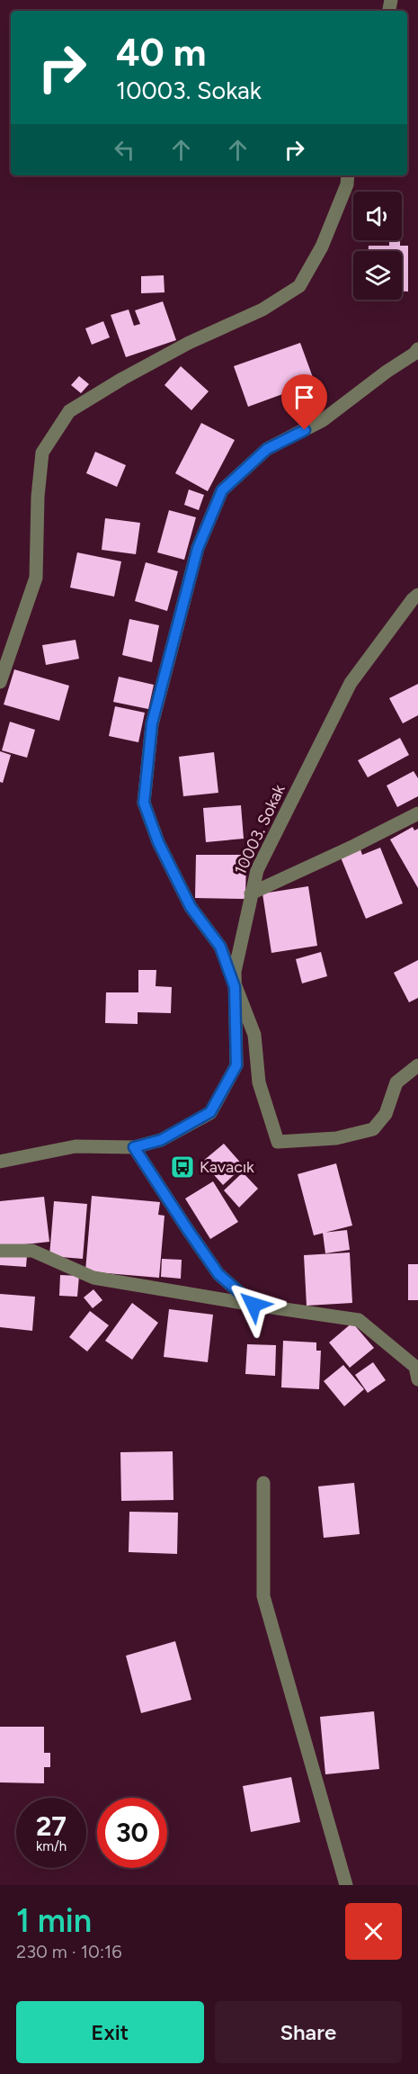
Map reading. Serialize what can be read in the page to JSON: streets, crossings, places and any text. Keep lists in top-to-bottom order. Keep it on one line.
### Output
{"streets":{"street":["10003. Sokak"]},"places":{"bus stop":["Kavacık"]},"page":{"turn":["40 m","10003. Sokak"],"speed":"27 km/h","limit":"30","heading":["1 min","230 m · 10:16"],"buttons":["Exit","Share"]}}
